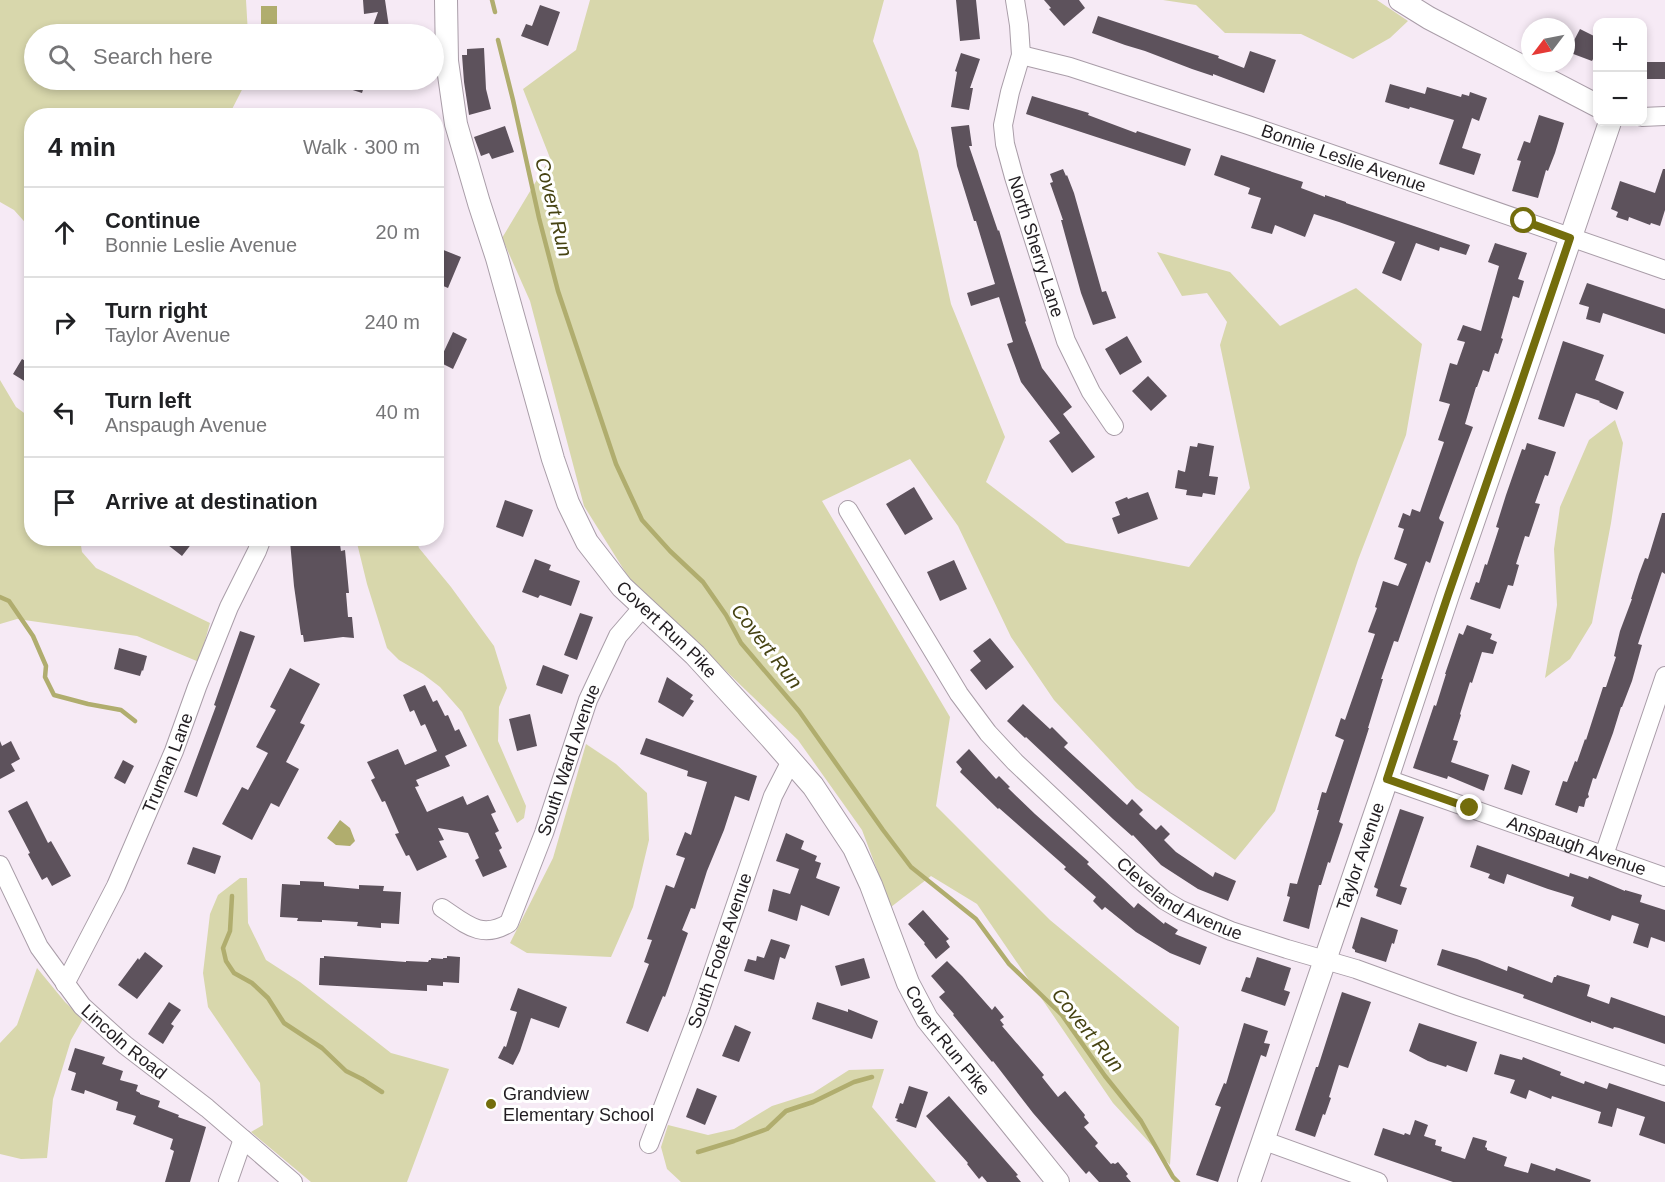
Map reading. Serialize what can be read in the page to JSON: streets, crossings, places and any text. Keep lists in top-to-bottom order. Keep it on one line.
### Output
{"streets":{"street":["Bonnie Leslie Avenue","North Sherry Lane","Covert Run Pike","South Ward Avenue","Truman Lane","Anspaugh Avenue","Taylor Avenue","Cleveland Avenue","South Foote Avenue","Lincoln Road"]},"crossings":[["Bonnie Leslie Avenue","North Sherry Lane"],["Bonnie Leslie Avenue","Taylor Avenue"],["Covert Run Pike","South Ward Avenue"],["Covert Run Pike","South Foote Avenue"],["Truman Lane","Lincoln Road"],["Anspaugh Avenue","Taylor Avenue"],["Taylor Avenue","Cleveland Avenue"]],"water":["Covert Run"],"places":["Grandview Elementary School"],"north":"bottom left","page":{"map_buttons":["+","−"],"search":"Search here","heading":["4 min","Walk · 300 m"],"list":[["Continue","Bonnie Leslie Avenue","20 m"],["Turn right","Taylor Avenue","240 m"],["Turn left","Anspaugh Avenue","40 m"],"Arrive at destination"]}}
